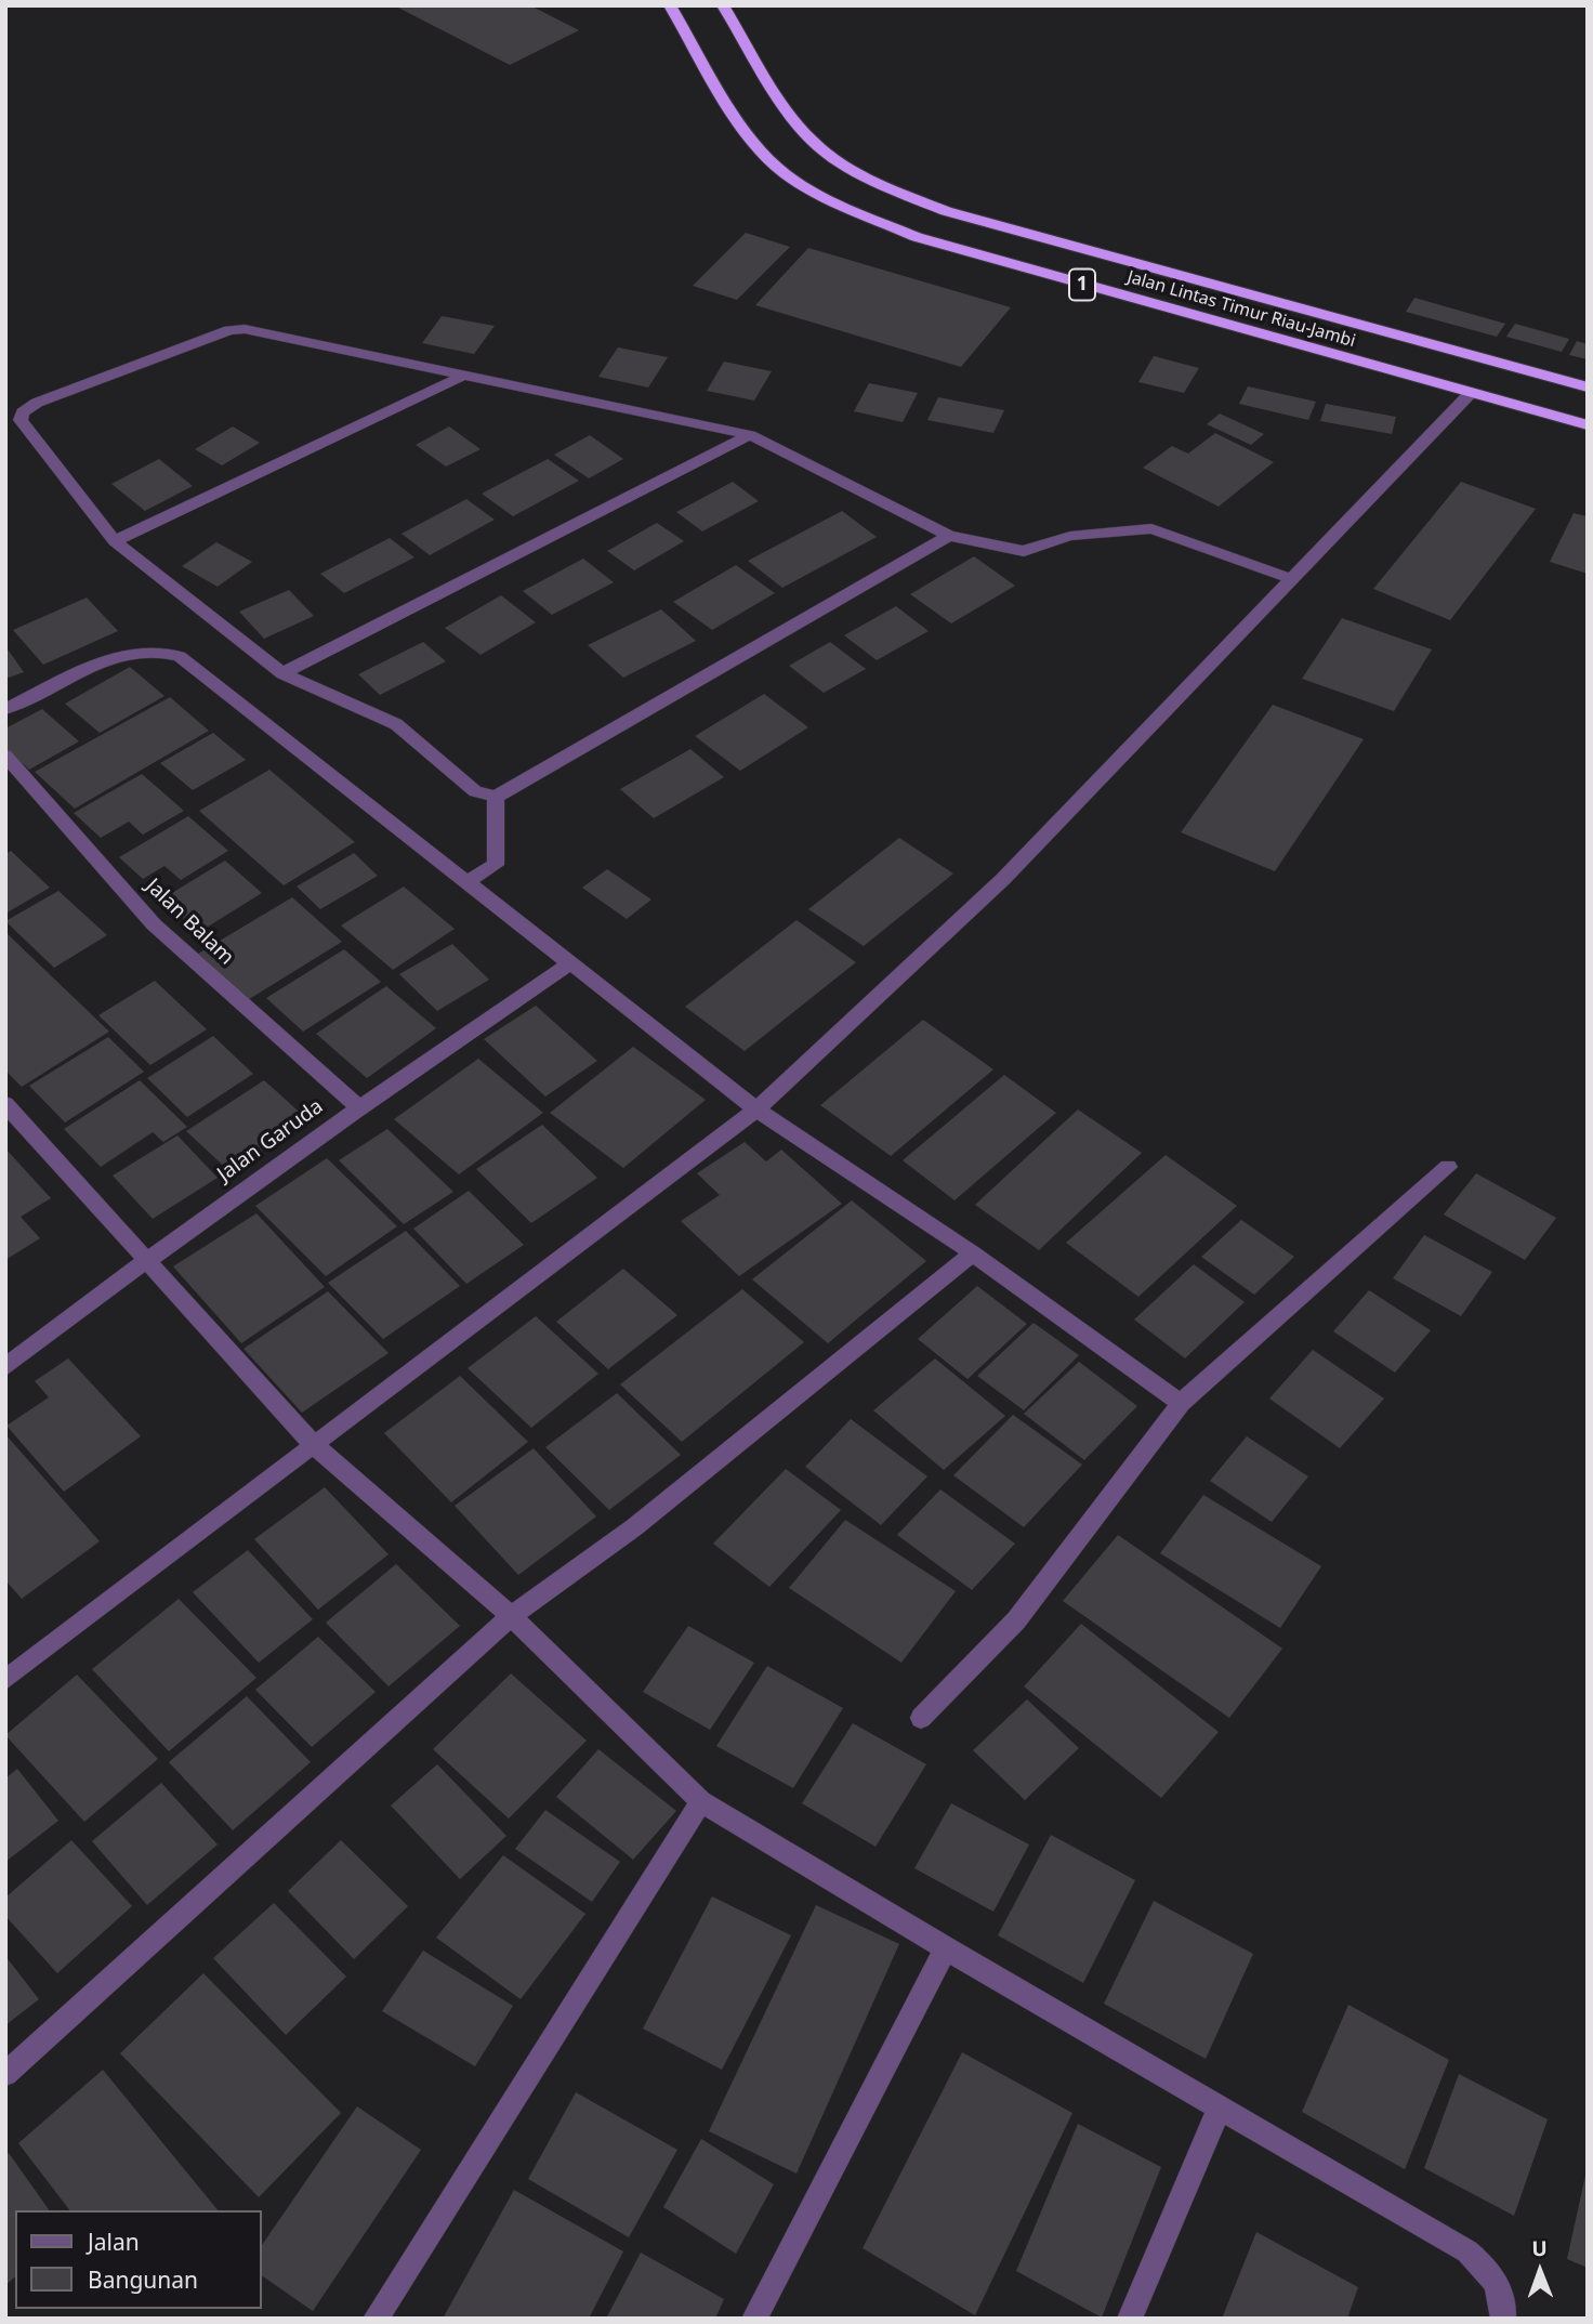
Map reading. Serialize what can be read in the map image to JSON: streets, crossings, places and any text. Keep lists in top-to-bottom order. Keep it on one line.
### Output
{"streets":{"highway":["1","Jalan Lintas Timur Riau-Jambi"],"street":["Jalan Balam","Jalan Garuda"]},"crossings":[["Jalan Balam","Jalan Garuda"]],"legend":["Jalan","Bangunan"],"north":"top"}
